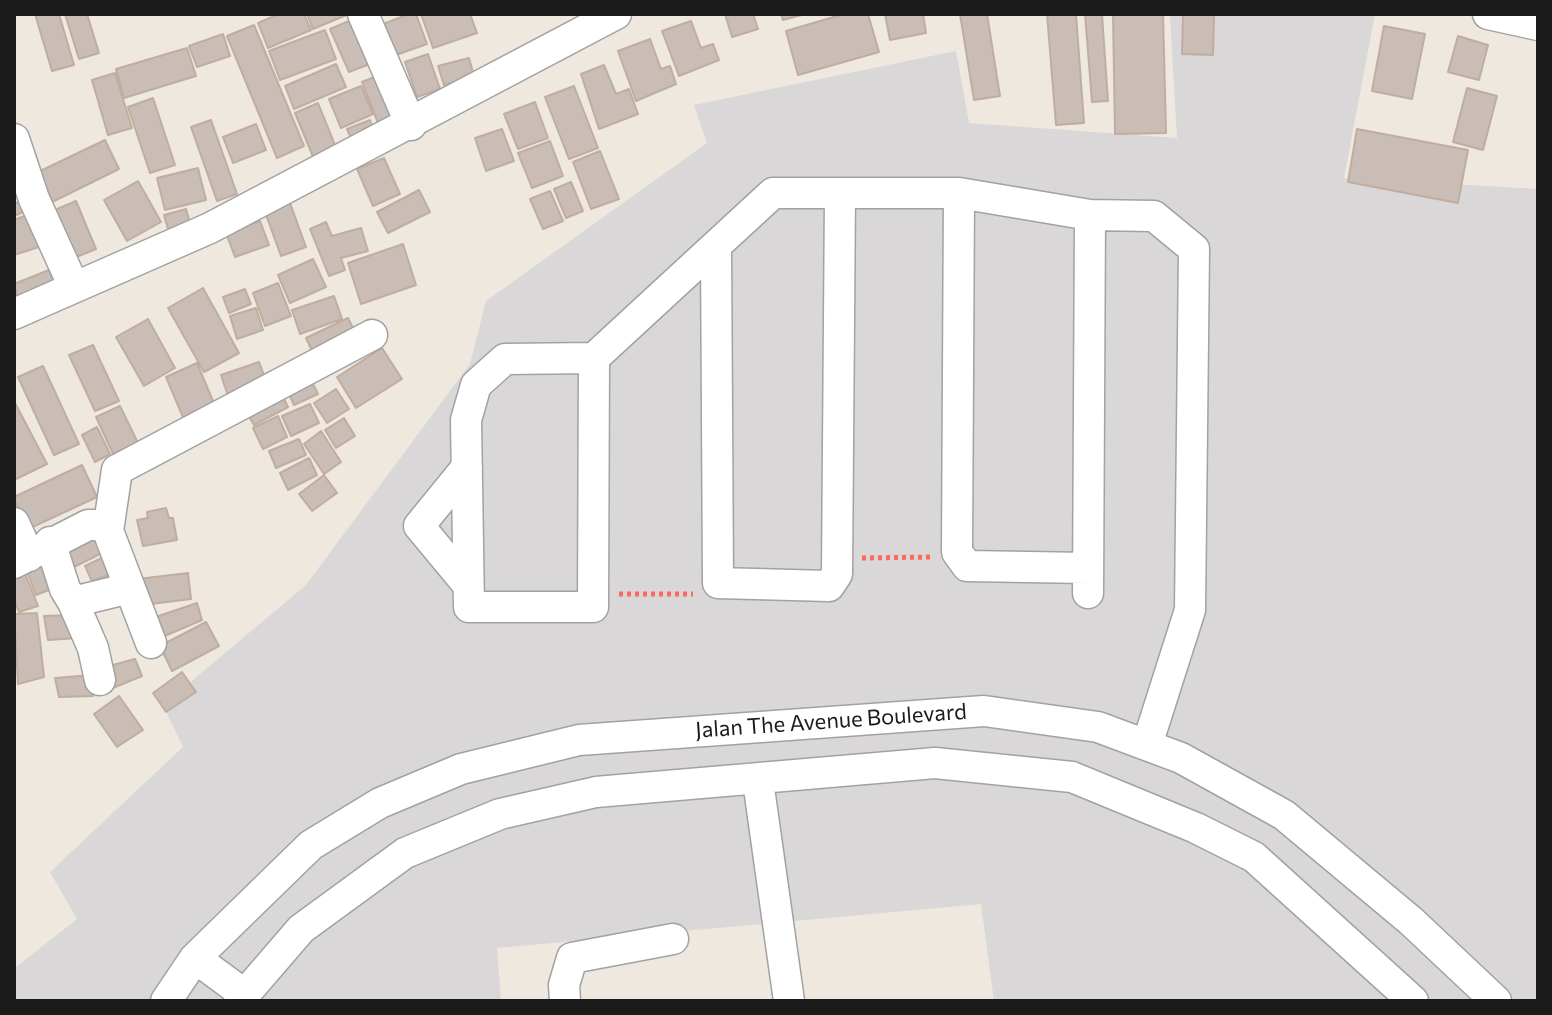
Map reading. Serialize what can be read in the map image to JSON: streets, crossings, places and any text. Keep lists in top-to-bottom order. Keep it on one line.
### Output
{"streets":{"street":["Jalan The Avenue Boulevard"]}}
